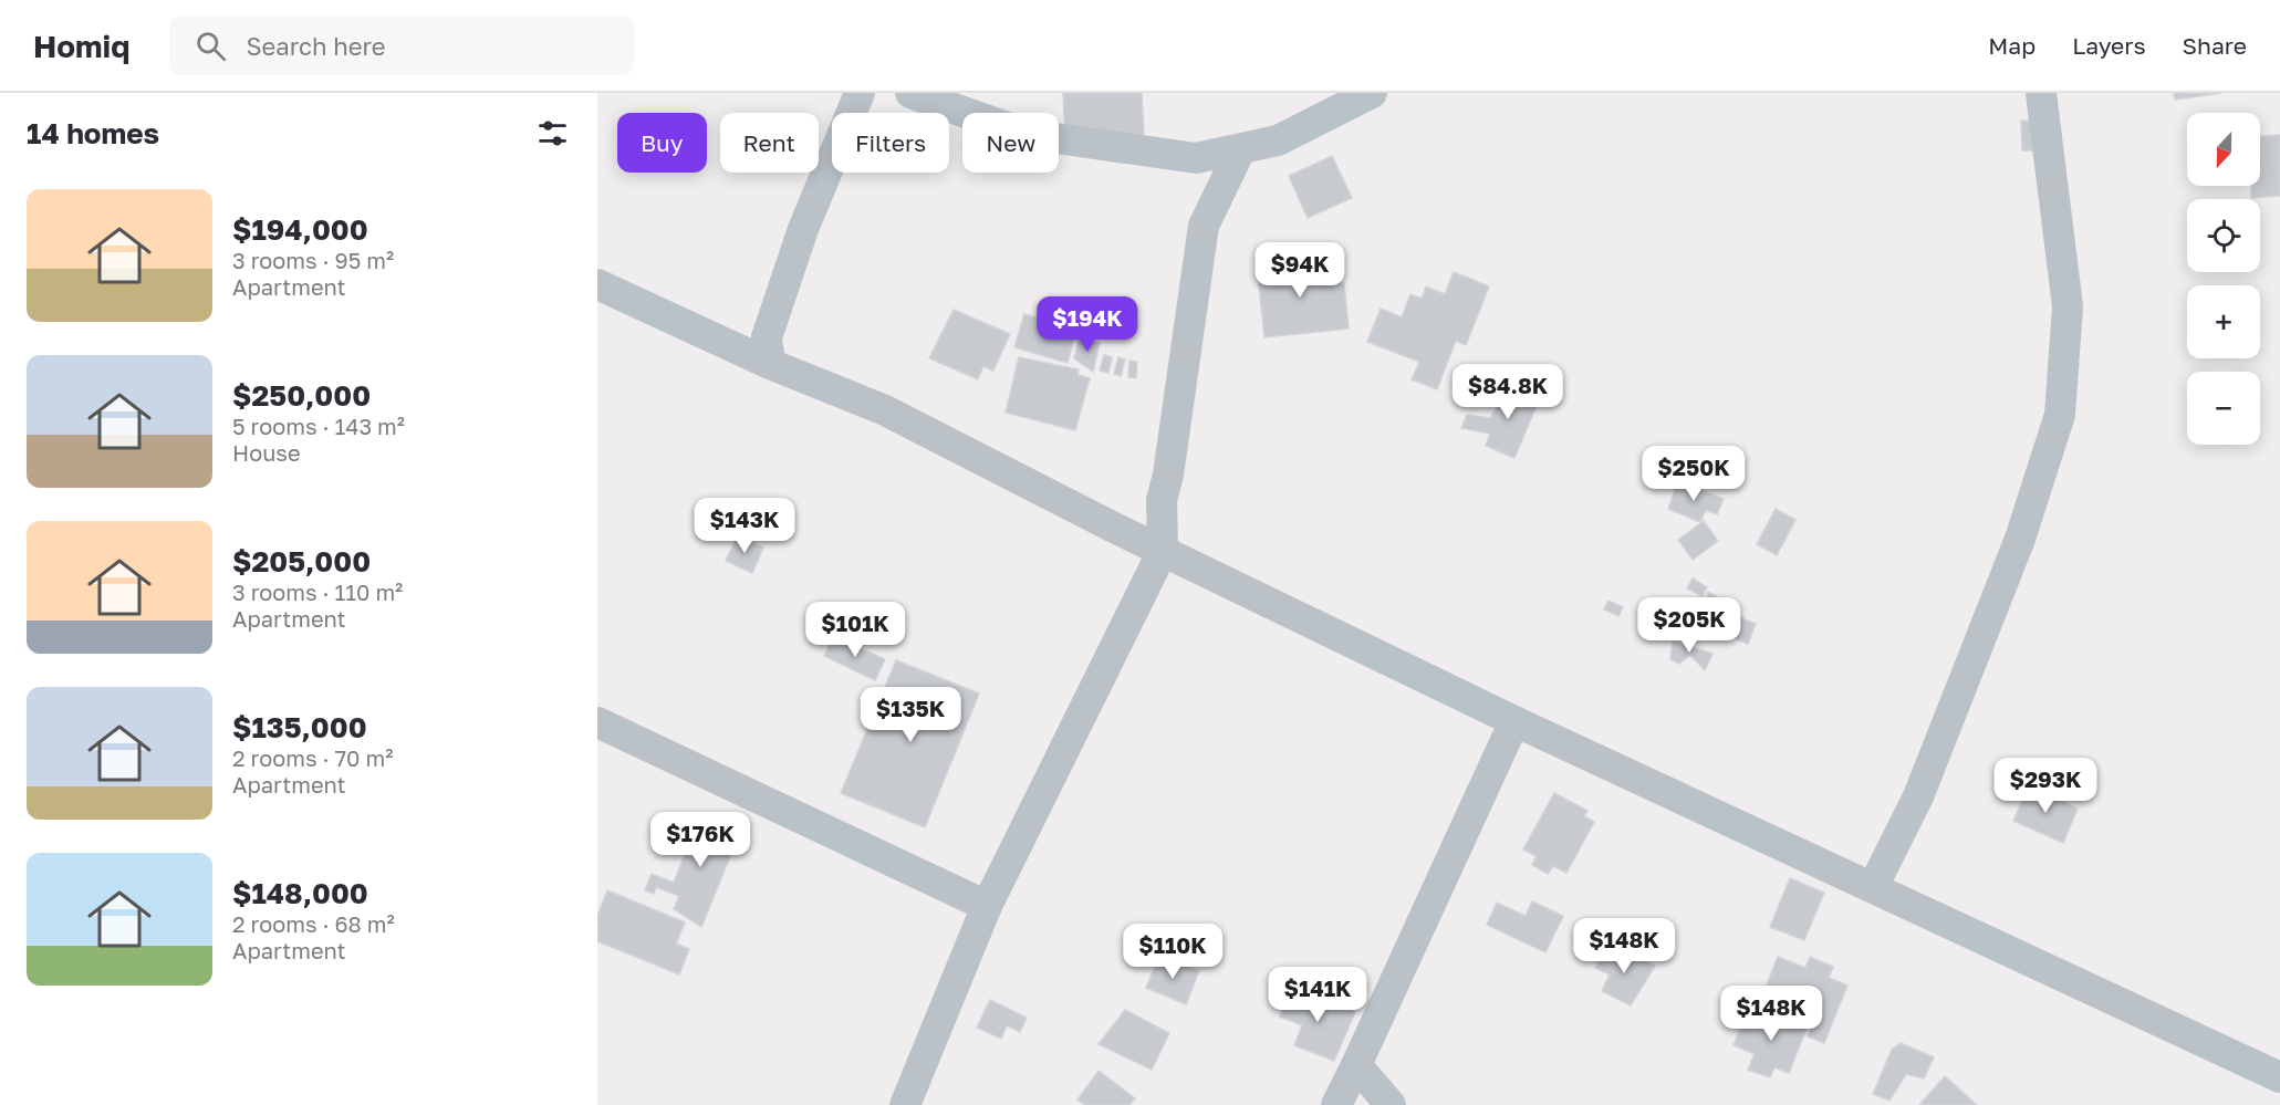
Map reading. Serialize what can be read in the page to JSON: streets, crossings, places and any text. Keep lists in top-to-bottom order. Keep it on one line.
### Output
{"north":"bottom","page":{"header":"Homiq","search":"Search here","nav":["Map","Layers","Share"],"heading":"14 homes","map_buttons":["+","−"],"chip":["Buy","Rent","Filters","New"],"list":[{"name":"$194,000","note":"3 rooms · 95 m² · Apartment"},{"name":"$250,000","note":"5 rooms · 143 m² · House"},{"name":"$205,000","note":"3 rooms · 110 m² · Apartment"},{"name":"$135,000","note":"2 rooms · 70 m² · Apartment"},{"name":"$148,000","note":"2 rooms · 68 m² · Apartment"}],"price":["$94K","$194K","$84.8K","$250K","$143K","$205K","$101K","$135K","$293K","$176K","$148K","$110K","$141K","$148K"]}}
